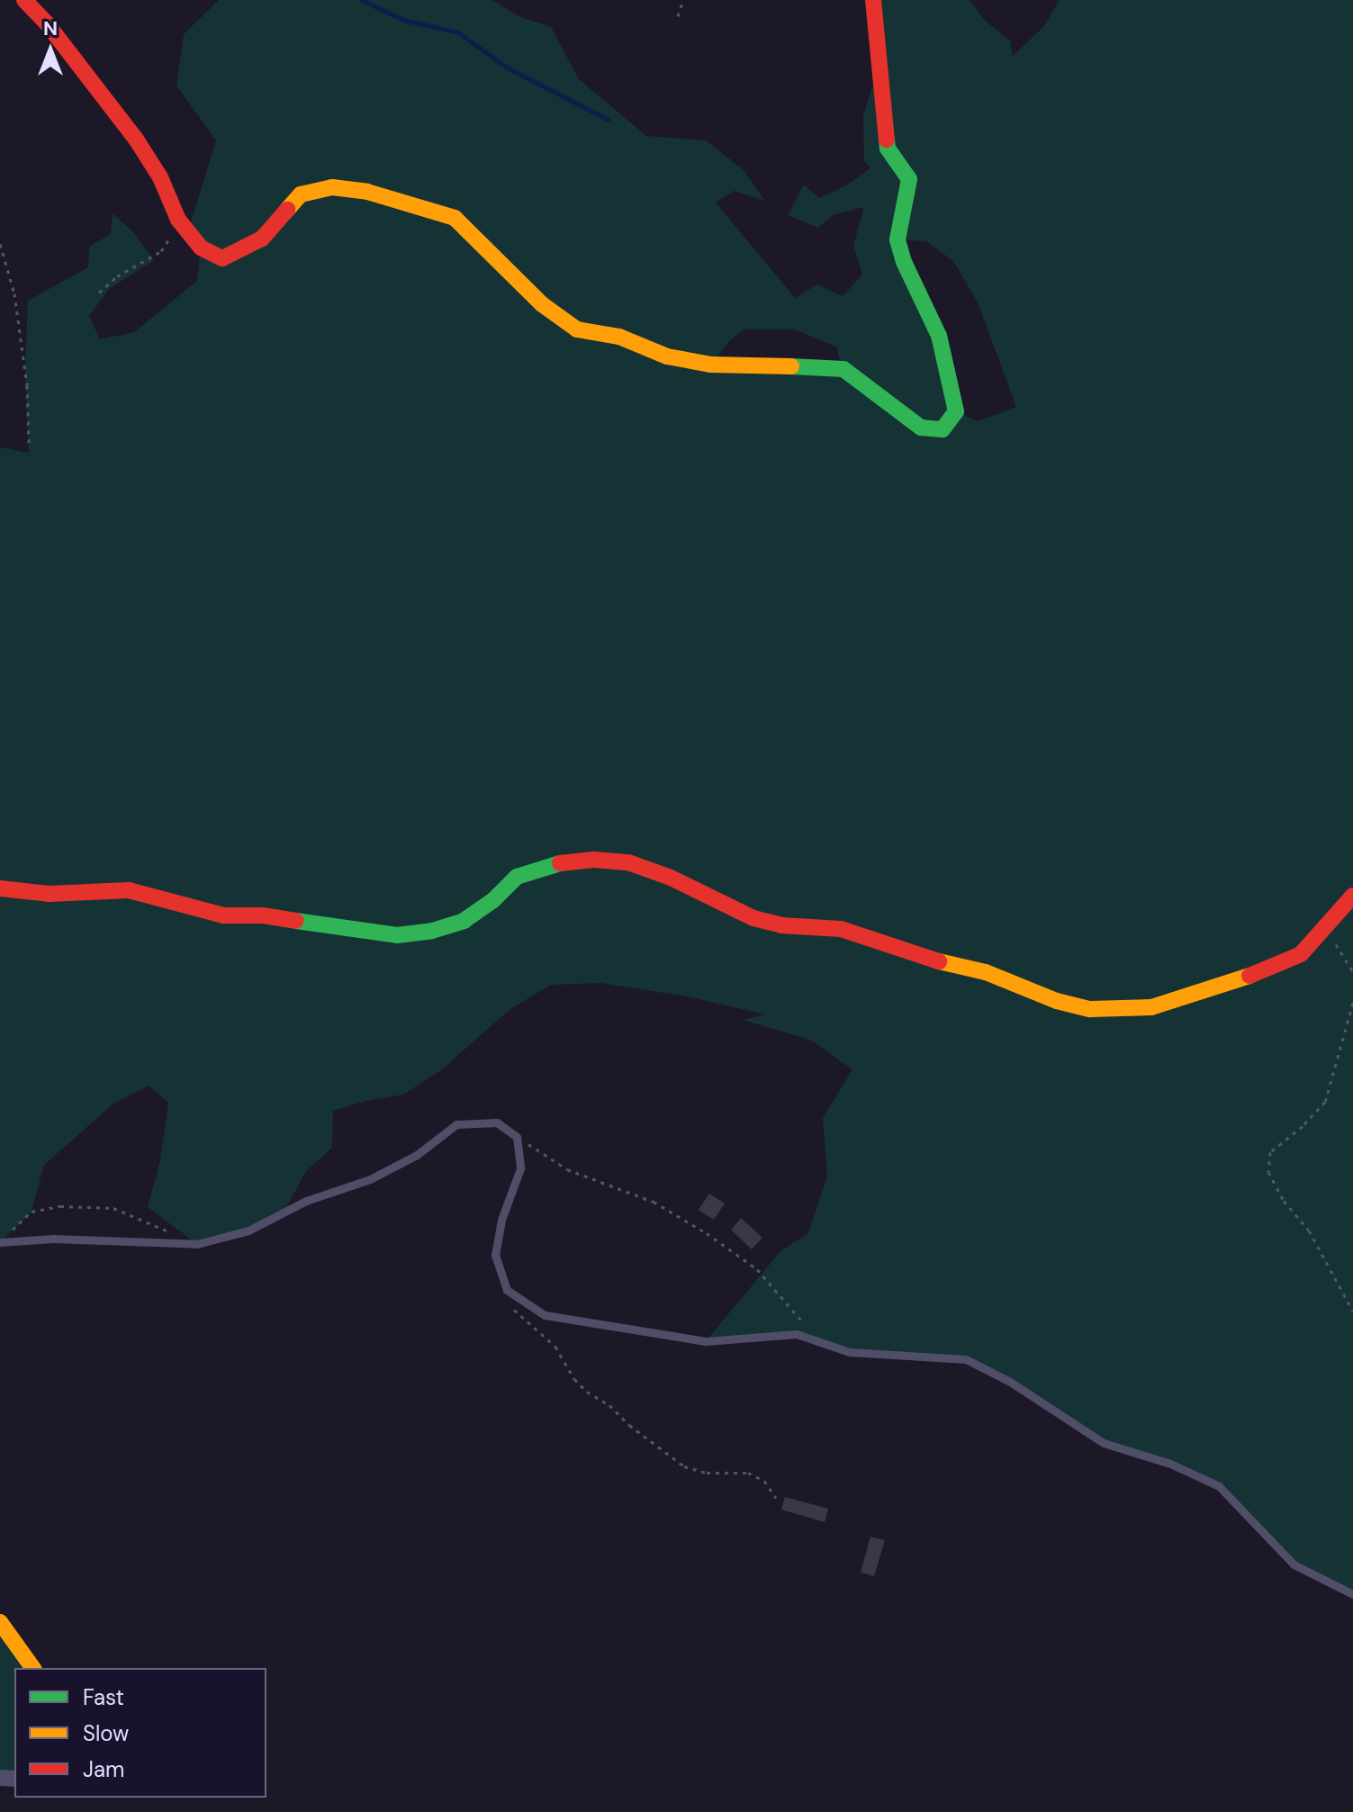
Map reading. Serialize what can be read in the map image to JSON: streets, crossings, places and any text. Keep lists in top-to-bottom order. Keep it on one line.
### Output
{"legend":["Fast","Slow","Jam"],"north":"top"}
